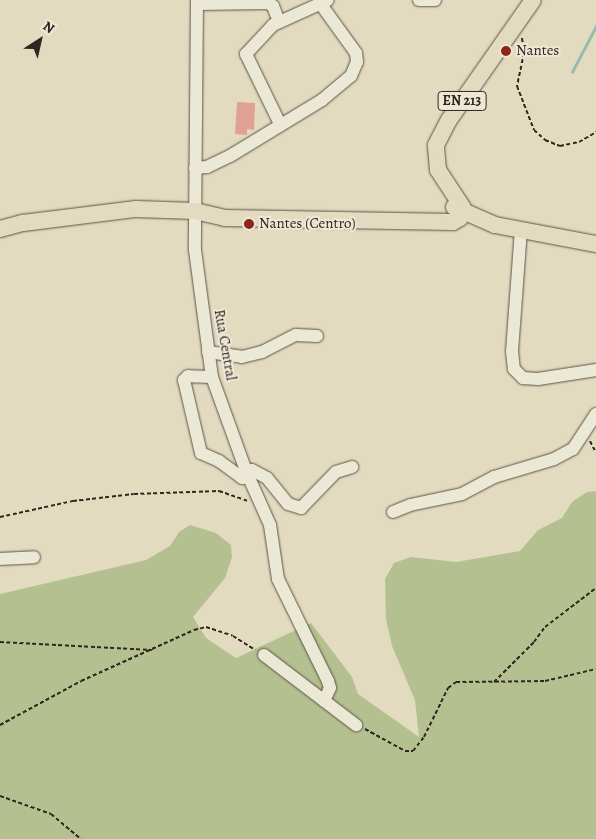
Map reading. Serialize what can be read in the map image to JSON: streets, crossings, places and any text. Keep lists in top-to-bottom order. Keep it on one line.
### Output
{"streets":{"main road":["EN 213"],"street":["Rua Central"]},"places":["Nantes","Nantes (Centro)"],"north":"top right"}
